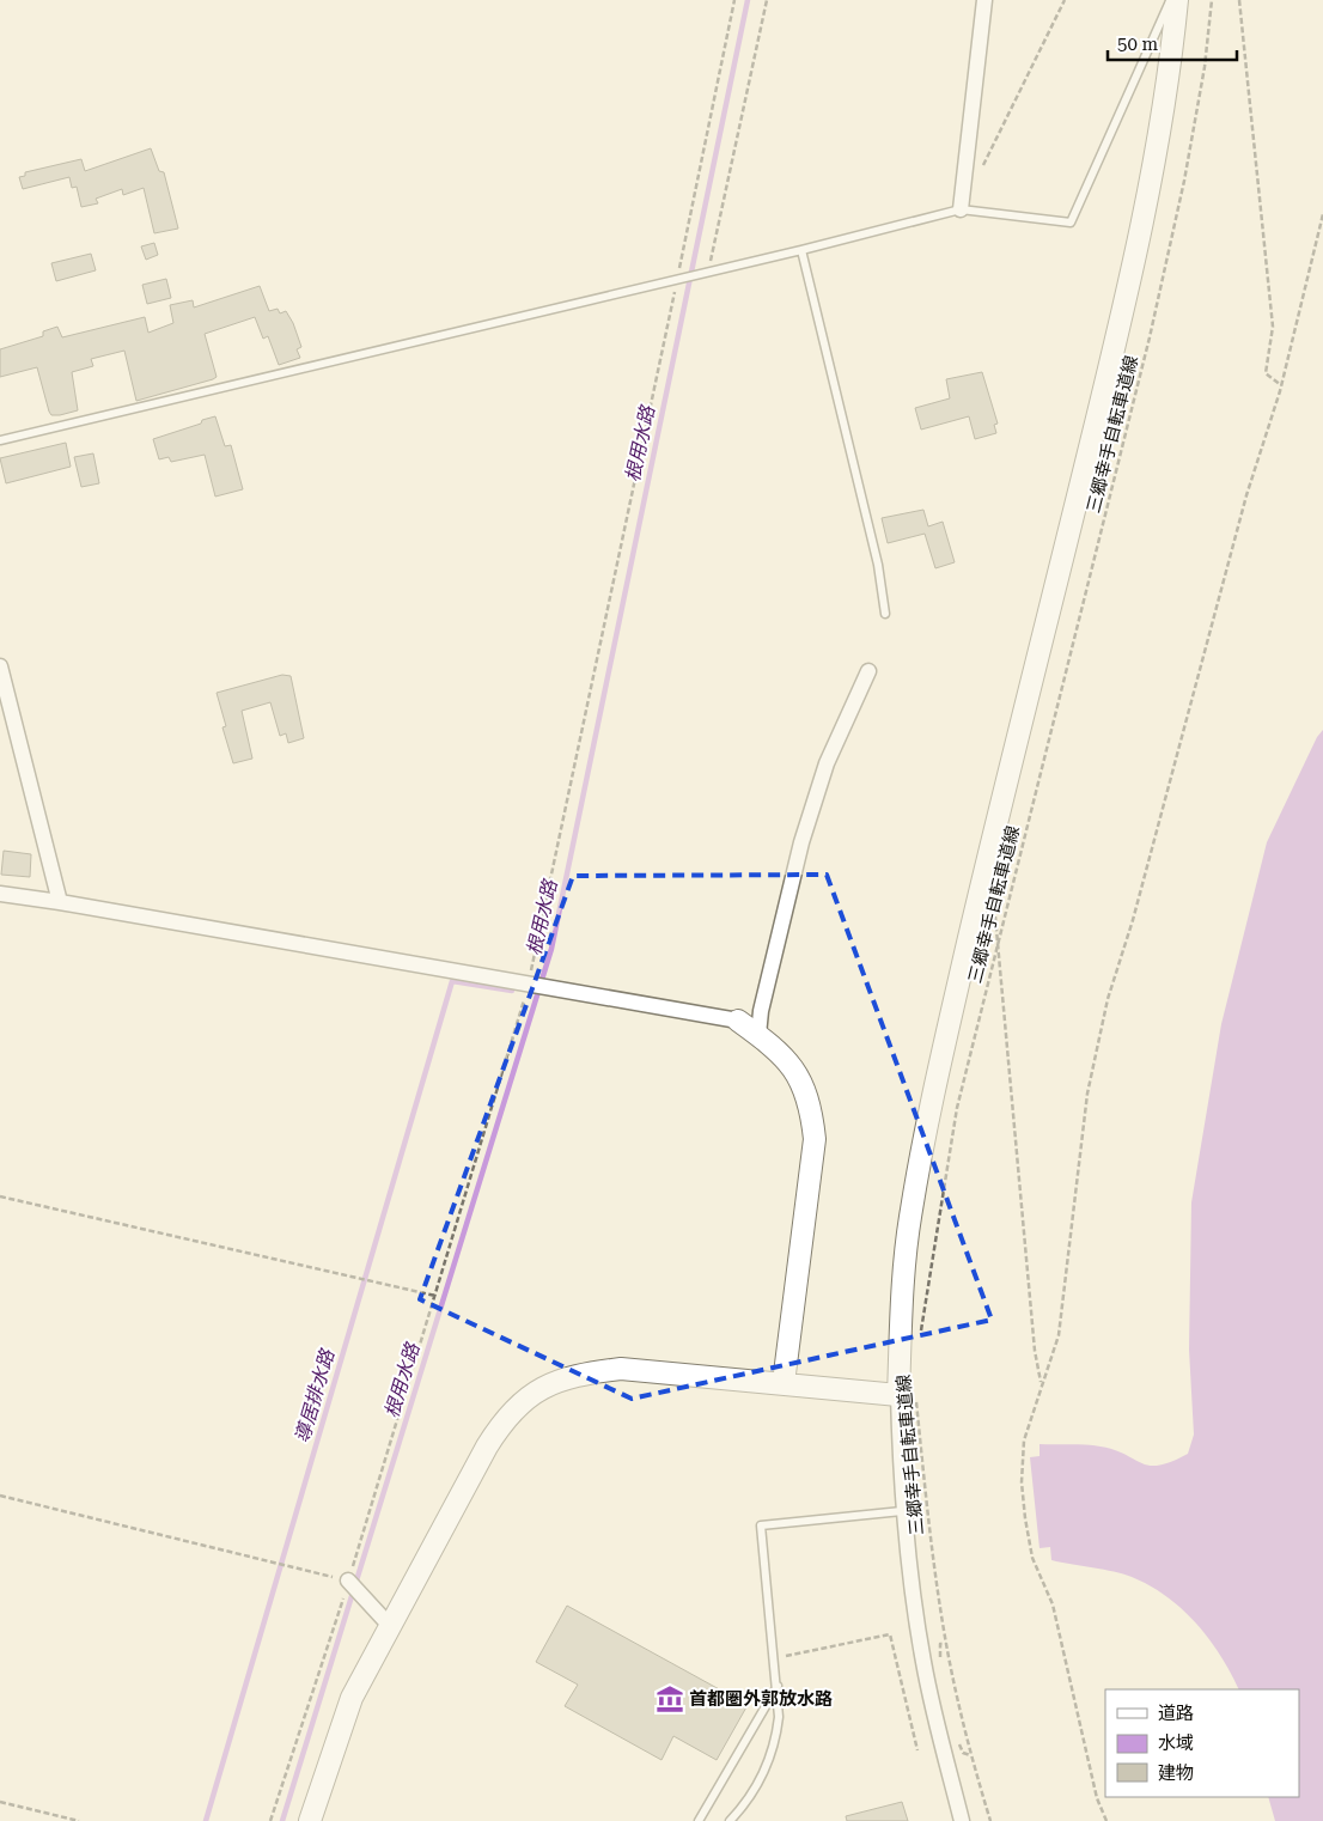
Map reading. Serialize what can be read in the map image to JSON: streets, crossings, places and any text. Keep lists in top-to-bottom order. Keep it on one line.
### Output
{"streets":{"path":["三郷幸手自転車道線"]},"water":["根用水路","導居排水路"],"places":{"museum":["首都圏外郭放水路"]},"legend":["道路","水域","建物"],"scale_bar":"50 m"}
